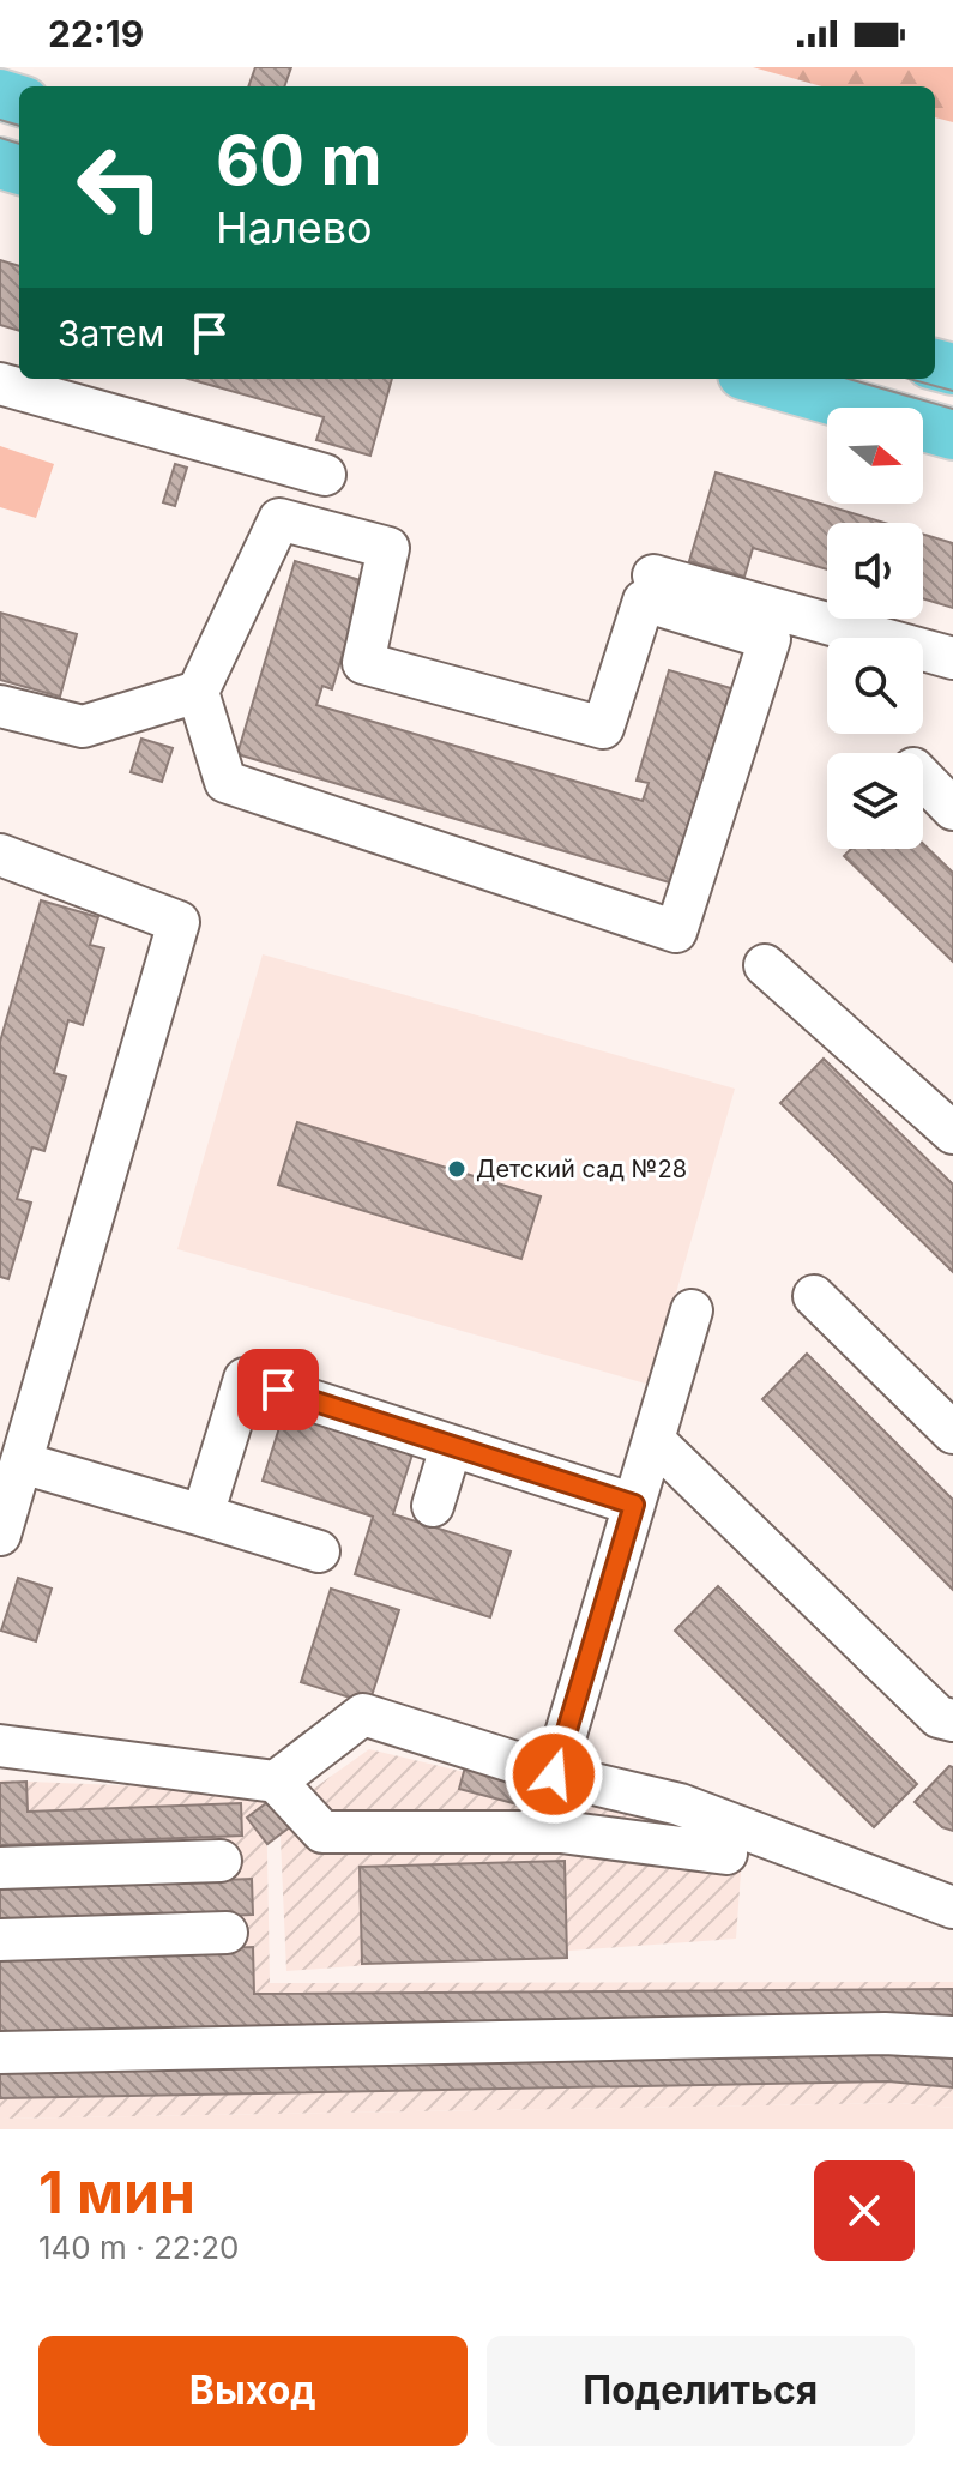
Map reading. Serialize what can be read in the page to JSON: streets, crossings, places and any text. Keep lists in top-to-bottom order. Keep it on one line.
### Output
{"places":["Детский сад №28"],"north":"right","page":{"status":"22:19","turn":["60 m","Налево"],"then":"Затем","heading":["1 мин","140 m · 22:20"],"buttons":["Выход","Поделиться"]}}
